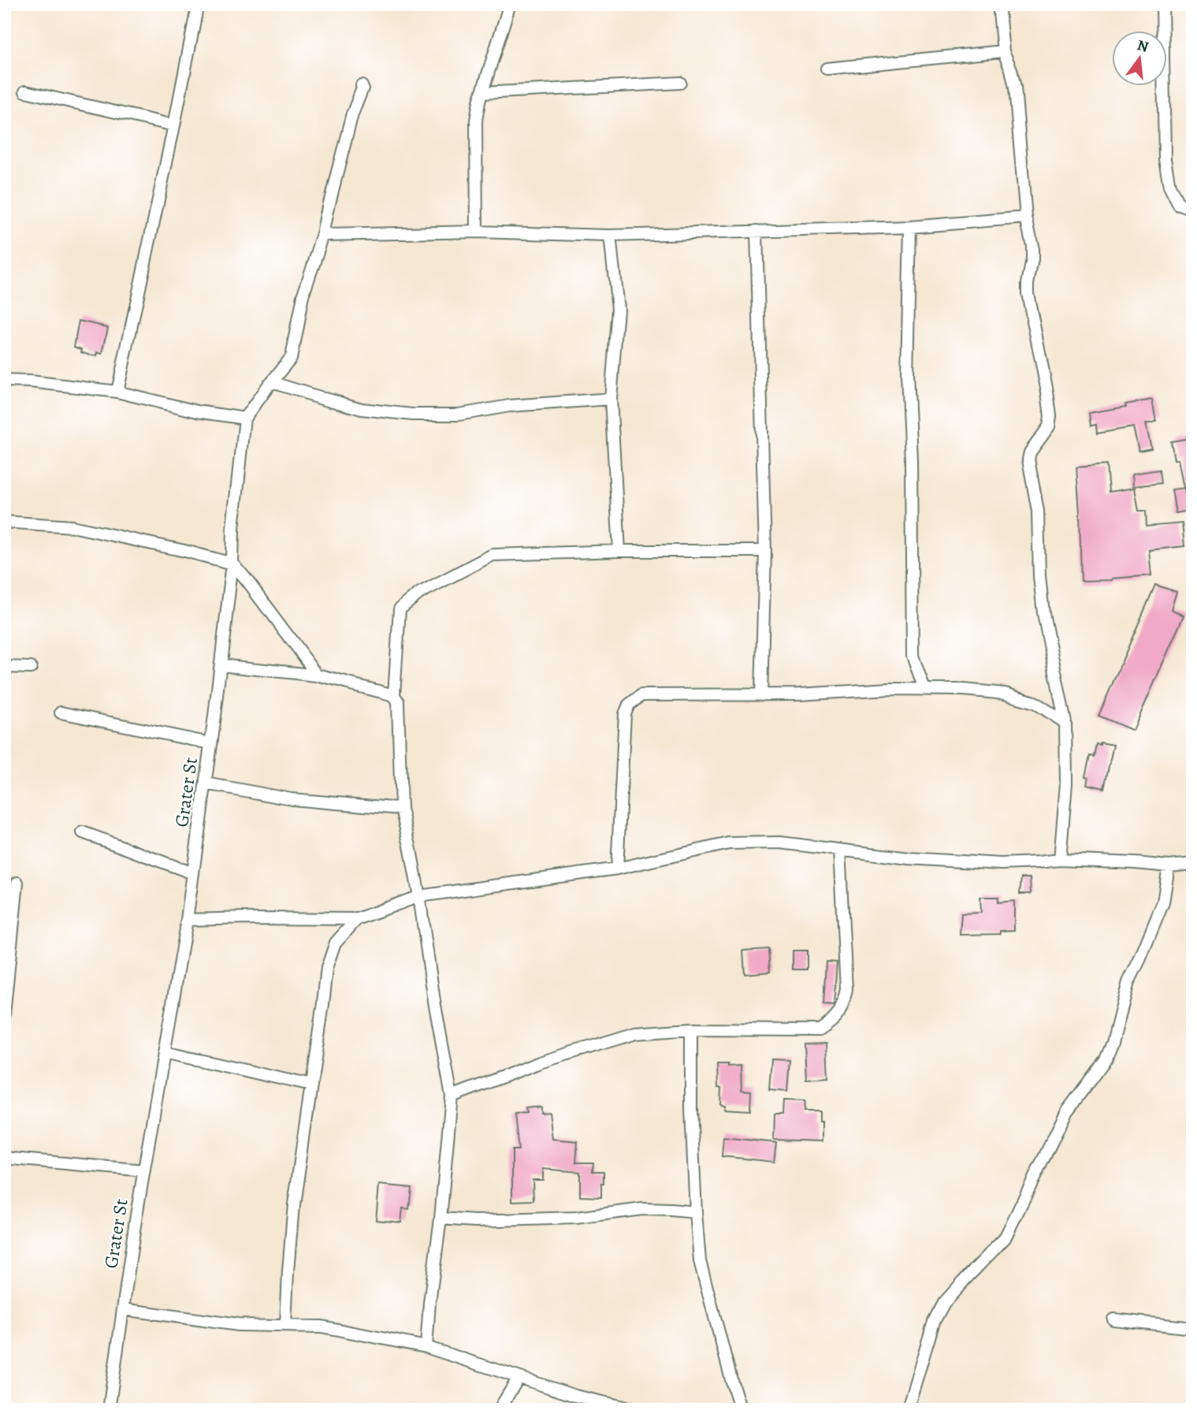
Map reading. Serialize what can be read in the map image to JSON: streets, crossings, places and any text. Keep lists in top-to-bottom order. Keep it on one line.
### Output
{"streets":{"street":["Grater St"]},"north":"top"}
